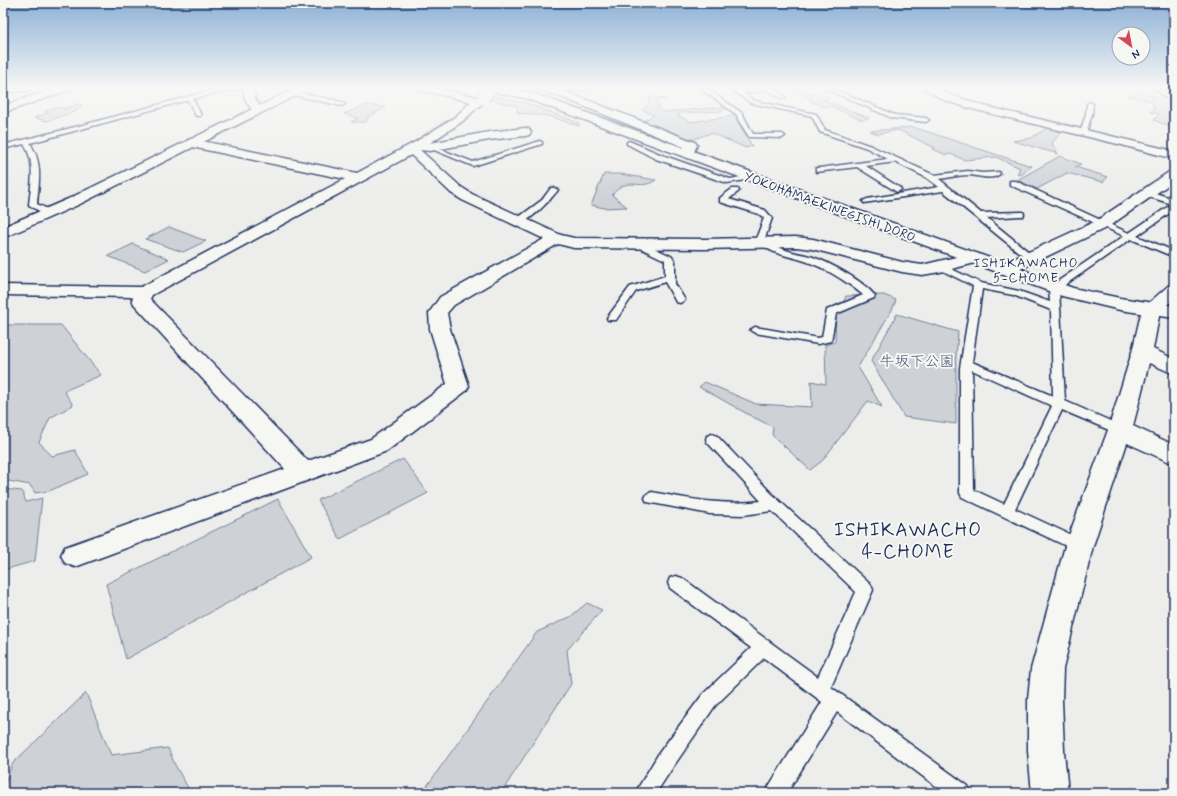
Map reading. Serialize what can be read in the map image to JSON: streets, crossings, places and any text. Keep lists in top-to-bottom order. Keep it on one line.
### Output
{"streets":{"street":["YOKOHAMAEKINEGISHI DORO"]},"districts":["ISHIKAWACHO 5-CHOME","ISHIKAWACHO 4-CHOME"],"parks":["牛坂下公園"],"north":"bottom right"}
